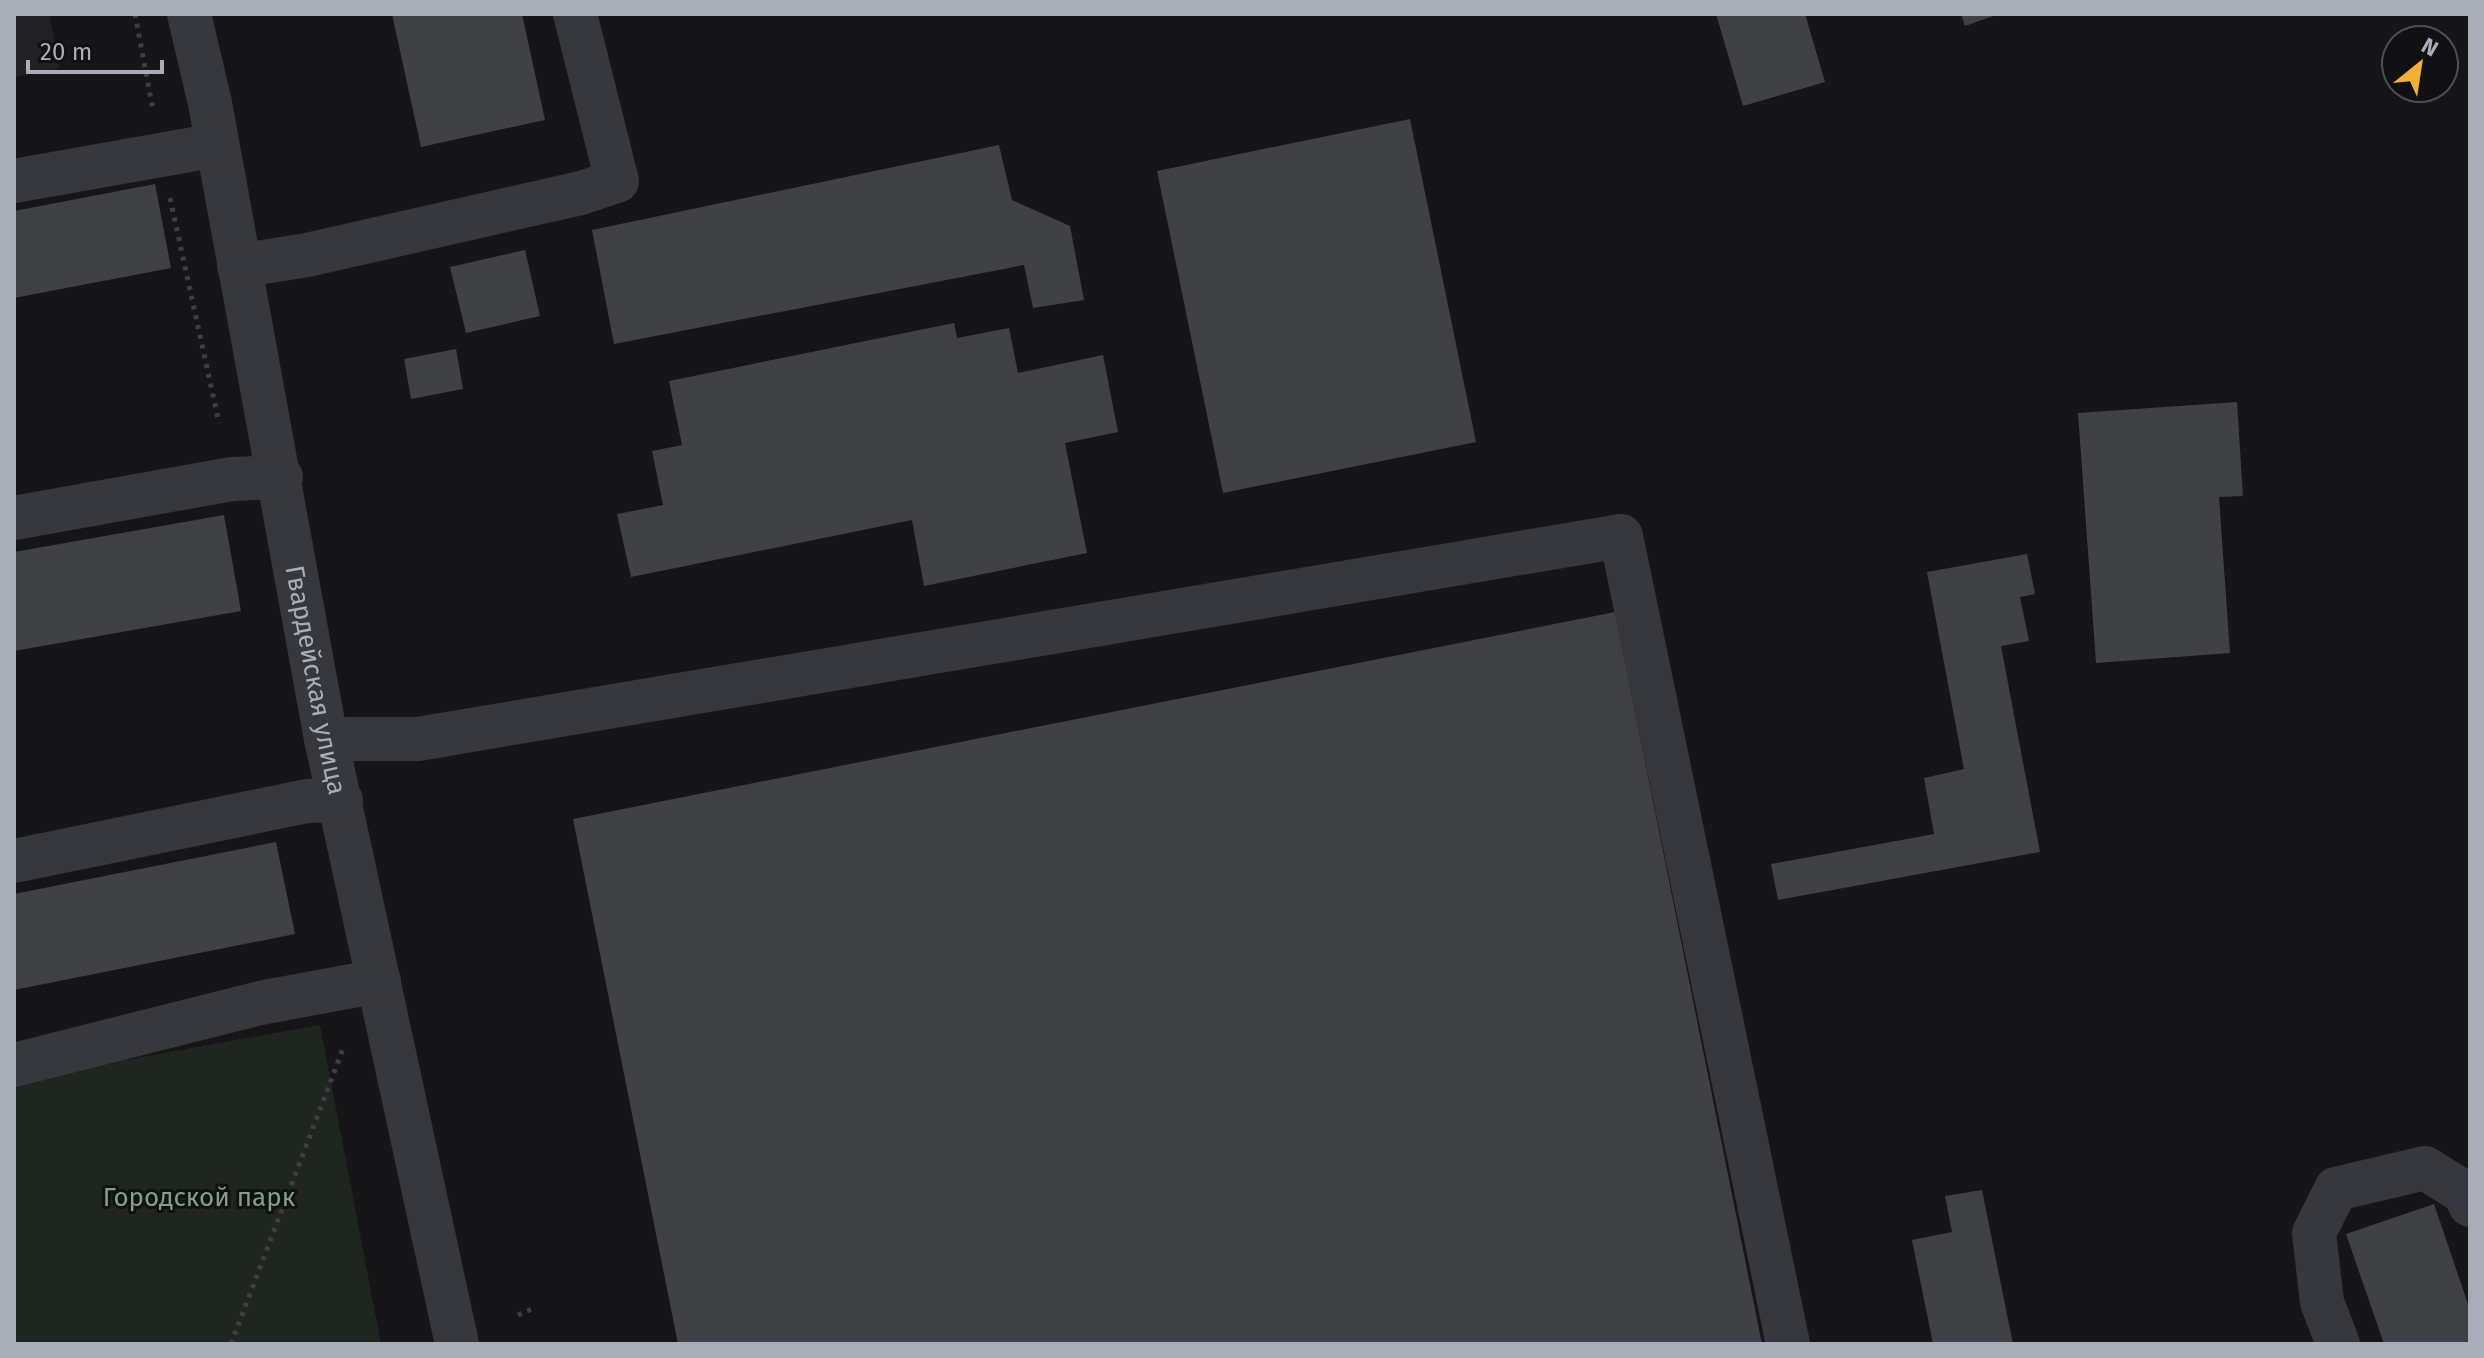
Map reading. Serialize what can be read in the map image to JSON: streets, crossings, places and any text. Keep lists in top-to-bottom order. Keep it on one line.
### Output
{"streets":{"street":["Гвардейская улица"]},"parks":["Городской парк"],"scale_bar":"20 m","north":"top right"}
